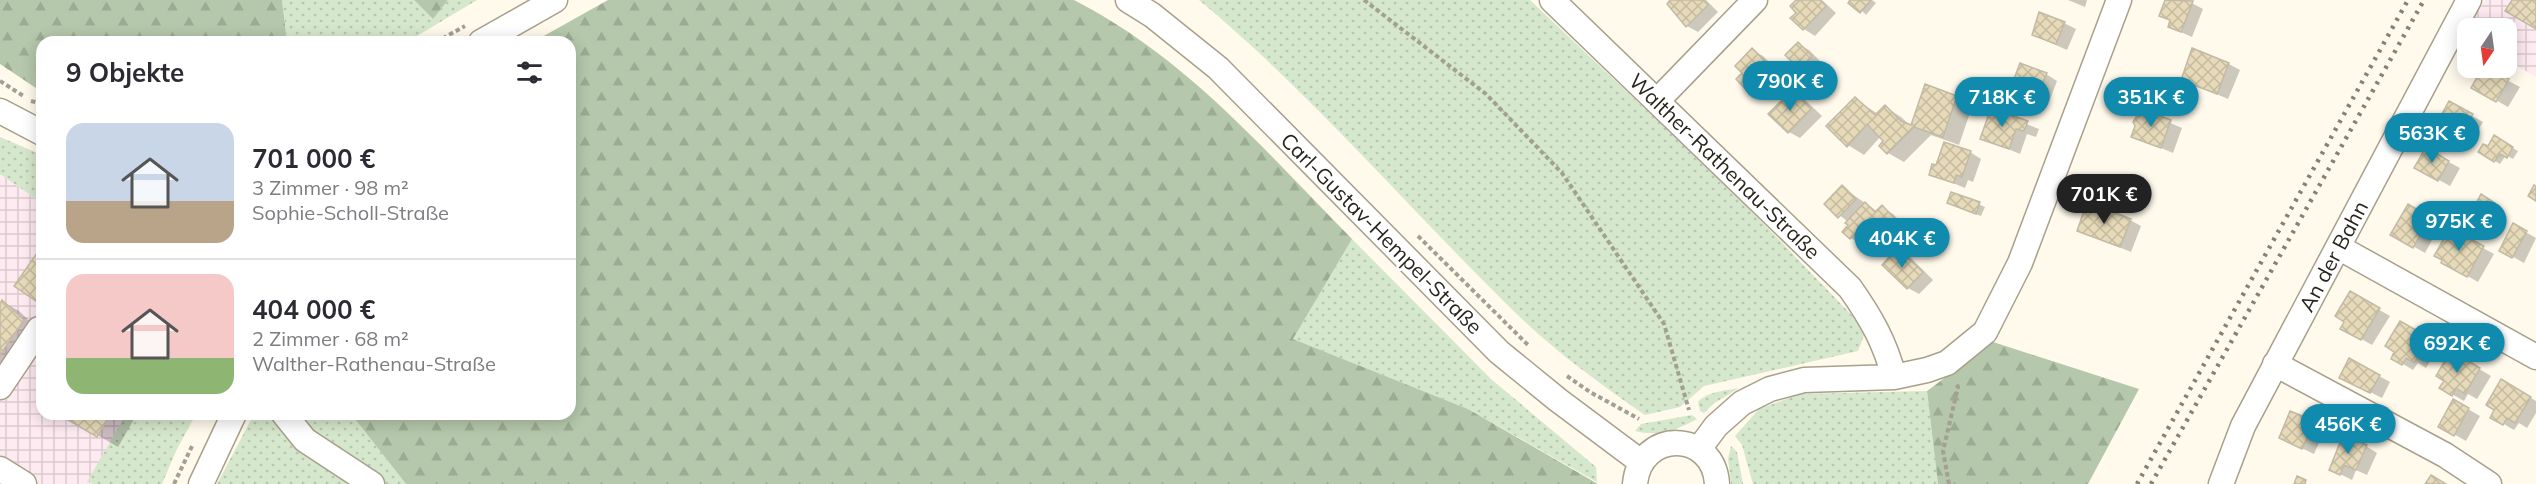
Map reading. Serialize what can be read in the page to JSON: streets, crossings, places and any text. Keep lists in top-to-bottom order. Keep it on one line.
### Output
{"streets":{"street":["Walther-Rathenau-Straße","Carl-Gustav-Hempel-Straße","An der Bahn"]},"north":"bottom","page":{"heading":"9 Objekte","price":["790K €","718K €","351K €","563K €","701K €","975K €","404K €","692K €","456K €"],"list":[{"name":"701 000 €","note":"3 Zimmer · 98 m² · Sophie-Scholl-Straße"},{"name":"404 000 €","note":"2 Zimmer · 68 m² · Walther-Rathenau-Straße"}]}}
